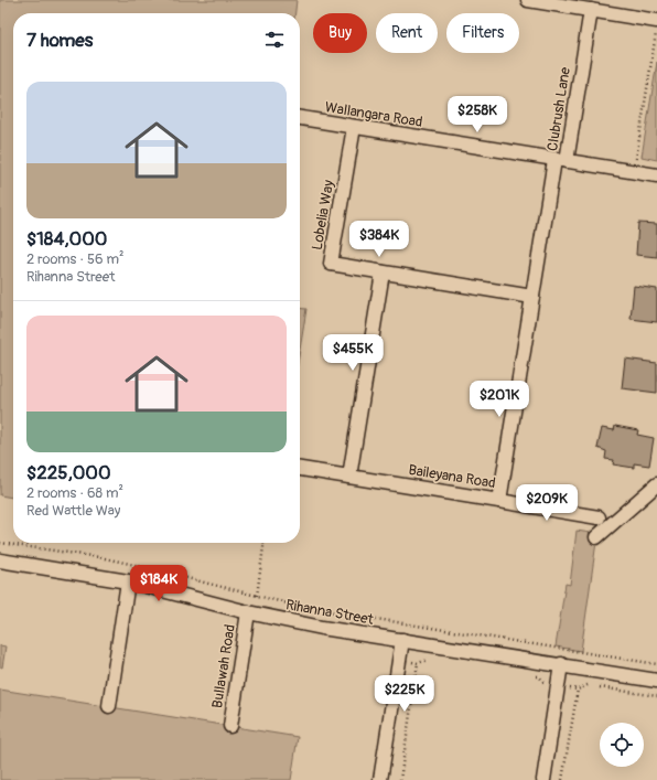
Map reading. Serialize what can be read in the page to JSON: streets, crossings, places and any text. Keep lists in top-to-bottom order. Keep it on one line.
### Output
{"streets":{"street":["Clubrush Lane","Wallangara Road","Lobelia Way","Baileyana Road","Rihanna Street","Bullawah Road"]},"crossings":[["Clubrush Lane","Wallangara Road"],["Clubrush Lane","Baileyana Road"],["Wallangara Road","Lobelia Way"],["Wallangara Road","Baileyana Road"],["Lobelia Way","Baileyana Road"],["Rihanna Street","Bullawah Road"]],"page":{"chip":["Buy","Rent","Filters"],"heading":"7 homes","list":[{"name":"$184,000","note":"2 rooms · 56 m² · Rihanna Street"},{"name":"$225,000","note":"2 rooms · 68 m² · Red Wattle Way"}],"price":["$258K","$384K","$455K","$201K","$209K","$184K","$225K"]}}
